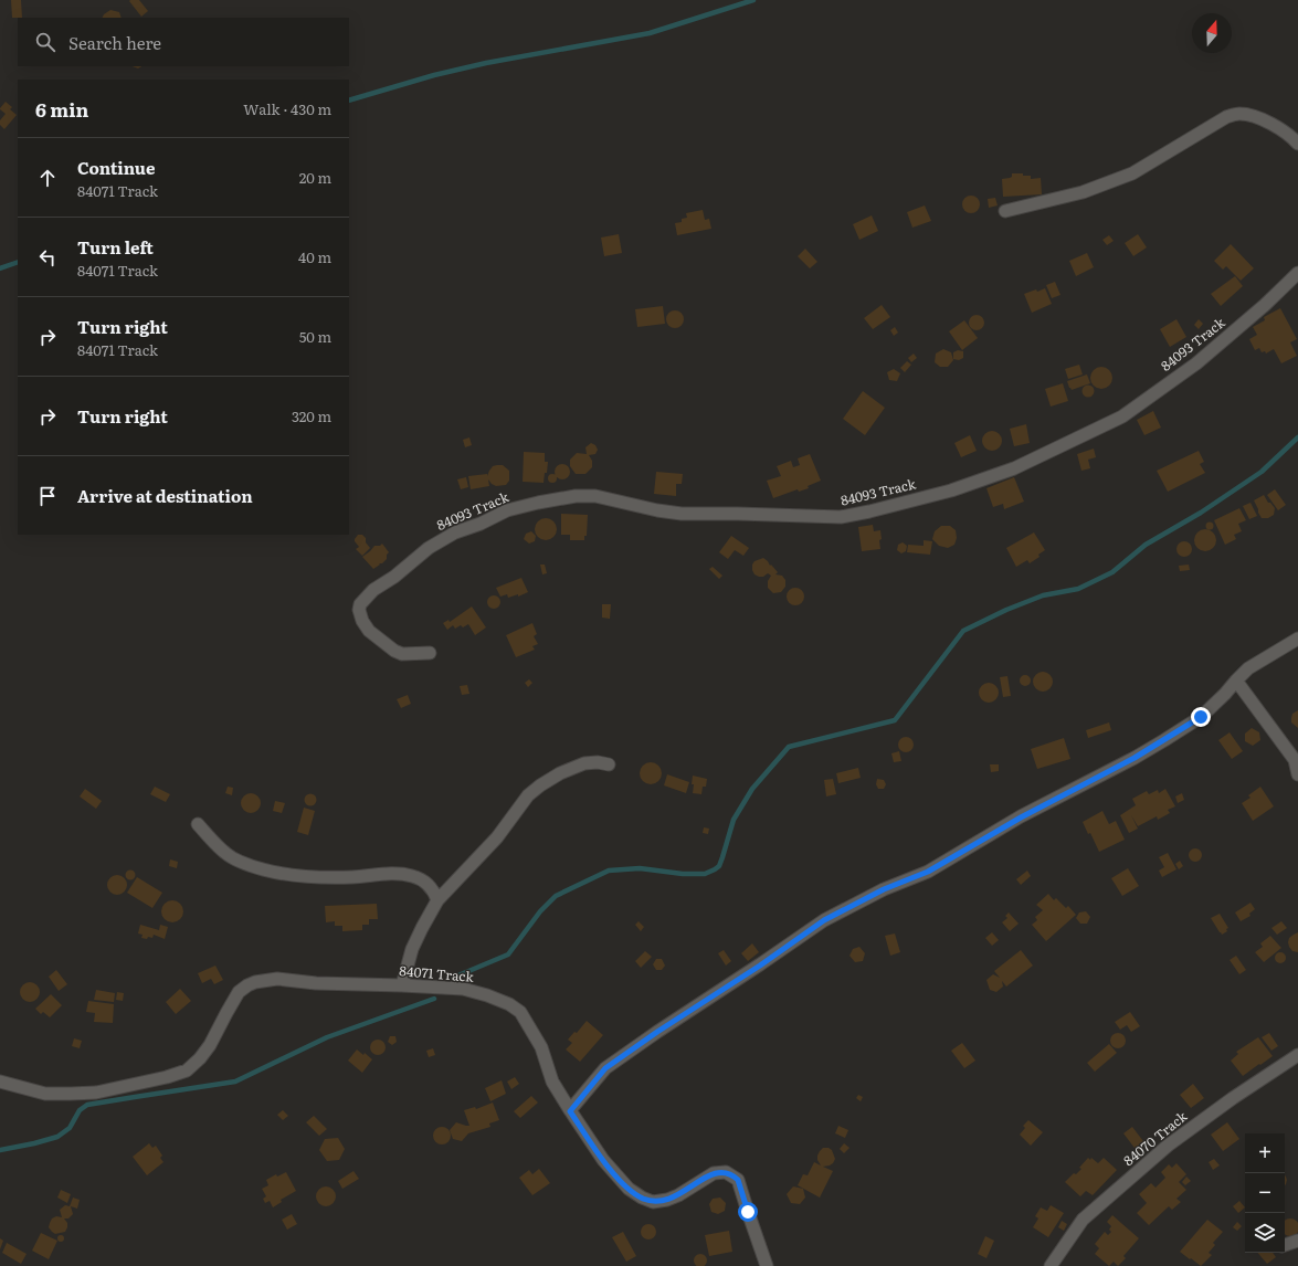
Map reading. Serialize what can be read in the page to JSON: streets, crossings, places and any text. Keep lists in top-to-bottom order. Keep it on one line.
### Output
{"streets":{"street":["84093 Track","84071 Track","84070 Track"]},"north":"top","page":{"search":"Search here","heading":["6 min","Walk · 430 m"],"list":[["Continue","84071 Track","20 m"],["Turn left","84071 Track","40 m"],["Turn right","84071 Track","50 m"],["Turn right","320 m"],"Arrive at destination"],"map_buttons":["+","−"]}}
